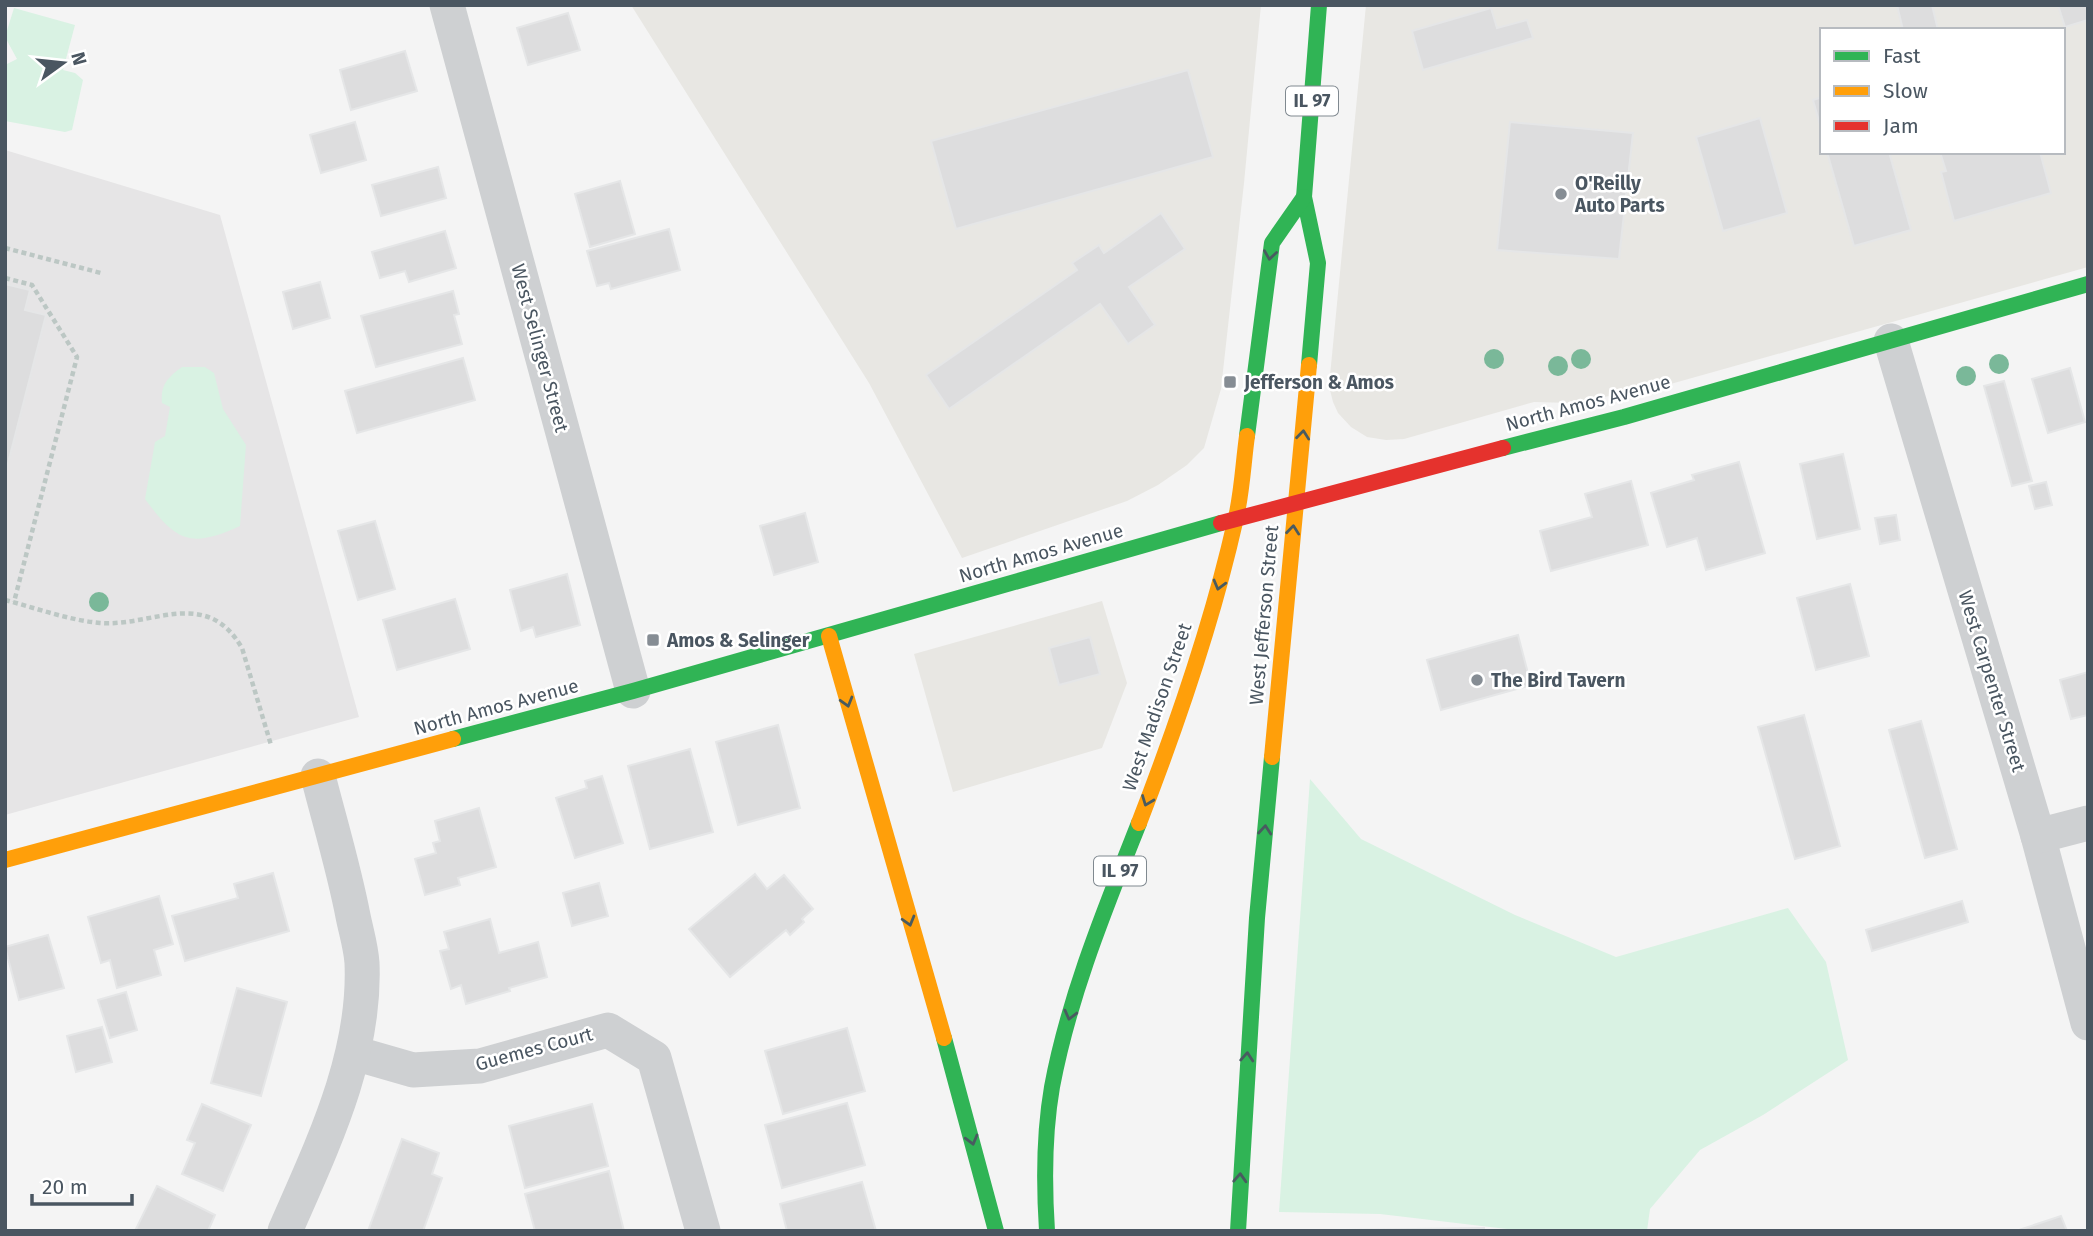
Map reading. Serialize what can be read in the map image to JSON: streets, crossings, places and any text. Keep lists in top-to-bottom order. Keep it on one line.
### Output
{"streets":{"main road":["IL 97","North Amos Avenue","West Jefferson Street","West Madison Street"],"street":["West Selinger Street","West Carpenter Street","Guemes Court"]},"crossings":[["West Selinger Street","North Amos Avenue"],["North Amos Avenue","West Jefferson Street"],["North Amos Avenue","West Carpenter Street"],["North Amos Avenue","West Madison Street"],["West Jefferson Street","West Madison Street"]],"one_way":["West Jefferson Street","West Madison Street"],"places":{"other":["O'Reilly Auto Parts","The Bird Tavern"],"transit":["Jefferson & Amos","Amos & Selinger"]},"legend":["Fast","Slow","Jam"],"scale_bar":"20 m","north":"right"}
